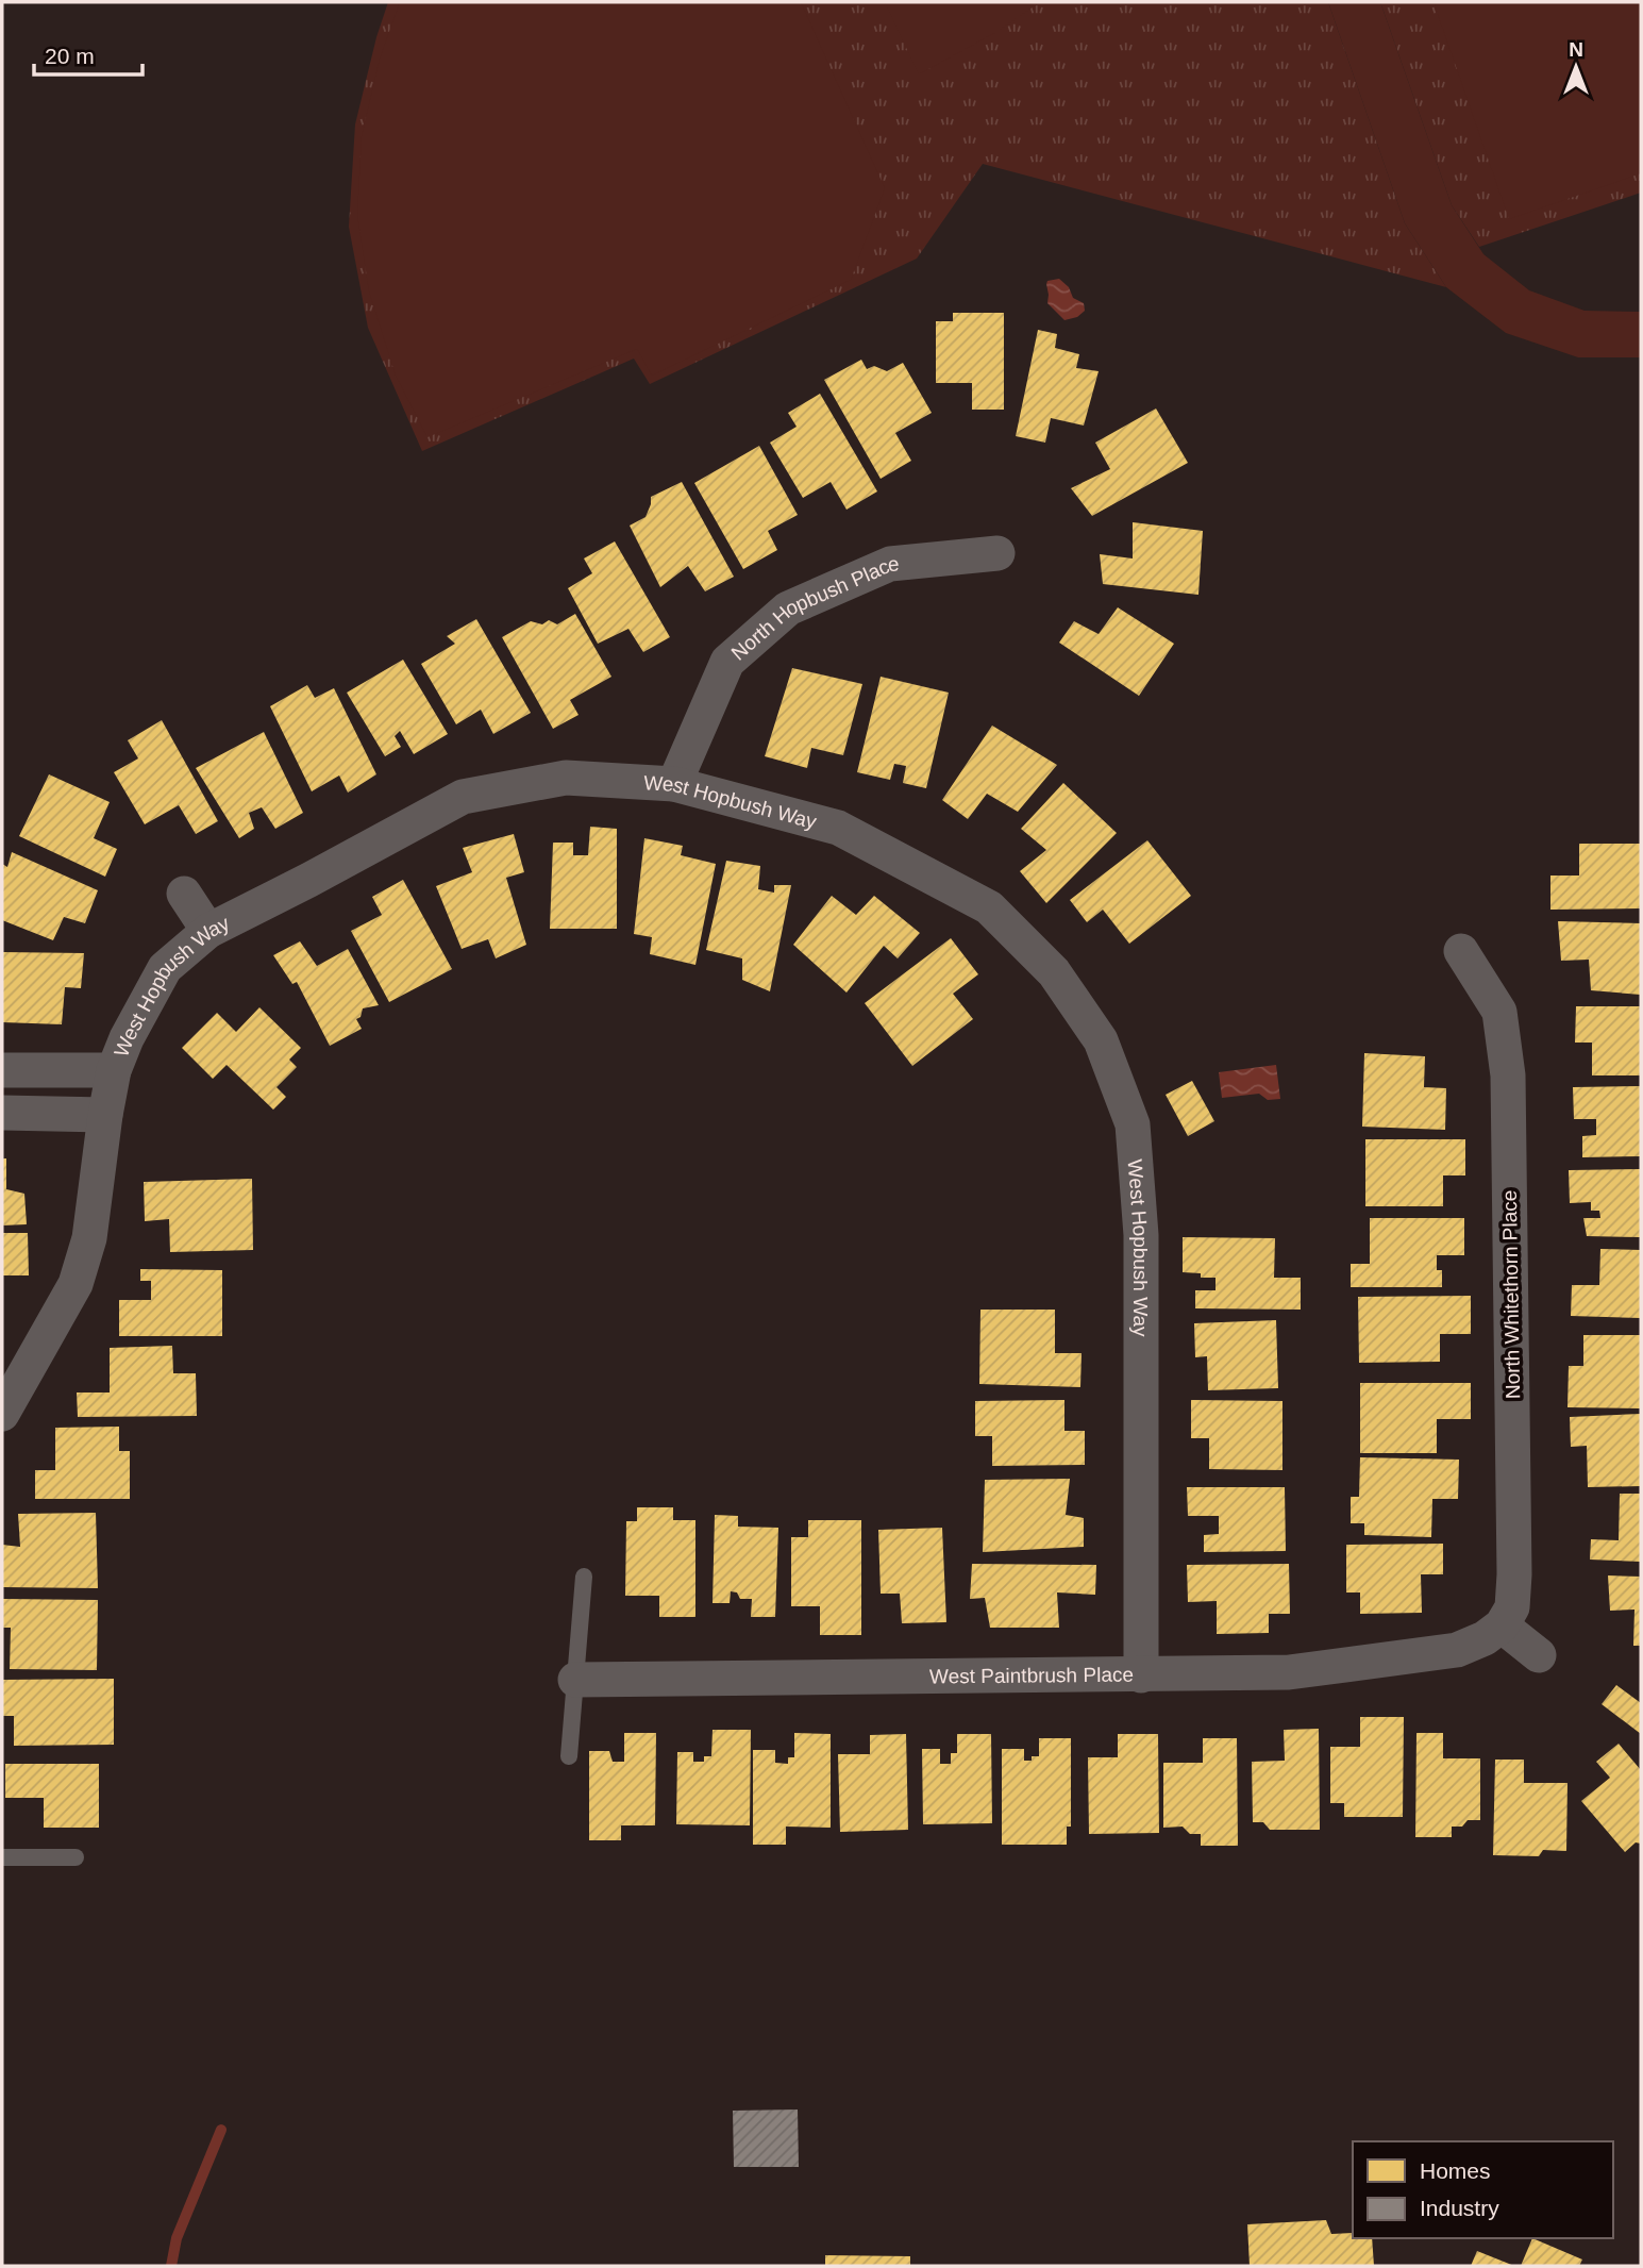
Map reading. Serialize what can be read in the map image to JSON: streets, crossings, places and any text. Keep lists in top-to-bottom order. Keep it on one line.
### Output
{"streets":{"street":["North Hopbush Place","West Hopbush Way","North Whitethorn Place","West Paintbrush Place"]},"crossings":[["North Hopbush Place","West Hopbush Way"],["West Hopbush Way","West Paintbrush Place"],["North Whitethorn Place","West Paintbrush Place"]],"legend":["Homes","Industry"],"scale_bar":"20 m","north":"top"}
